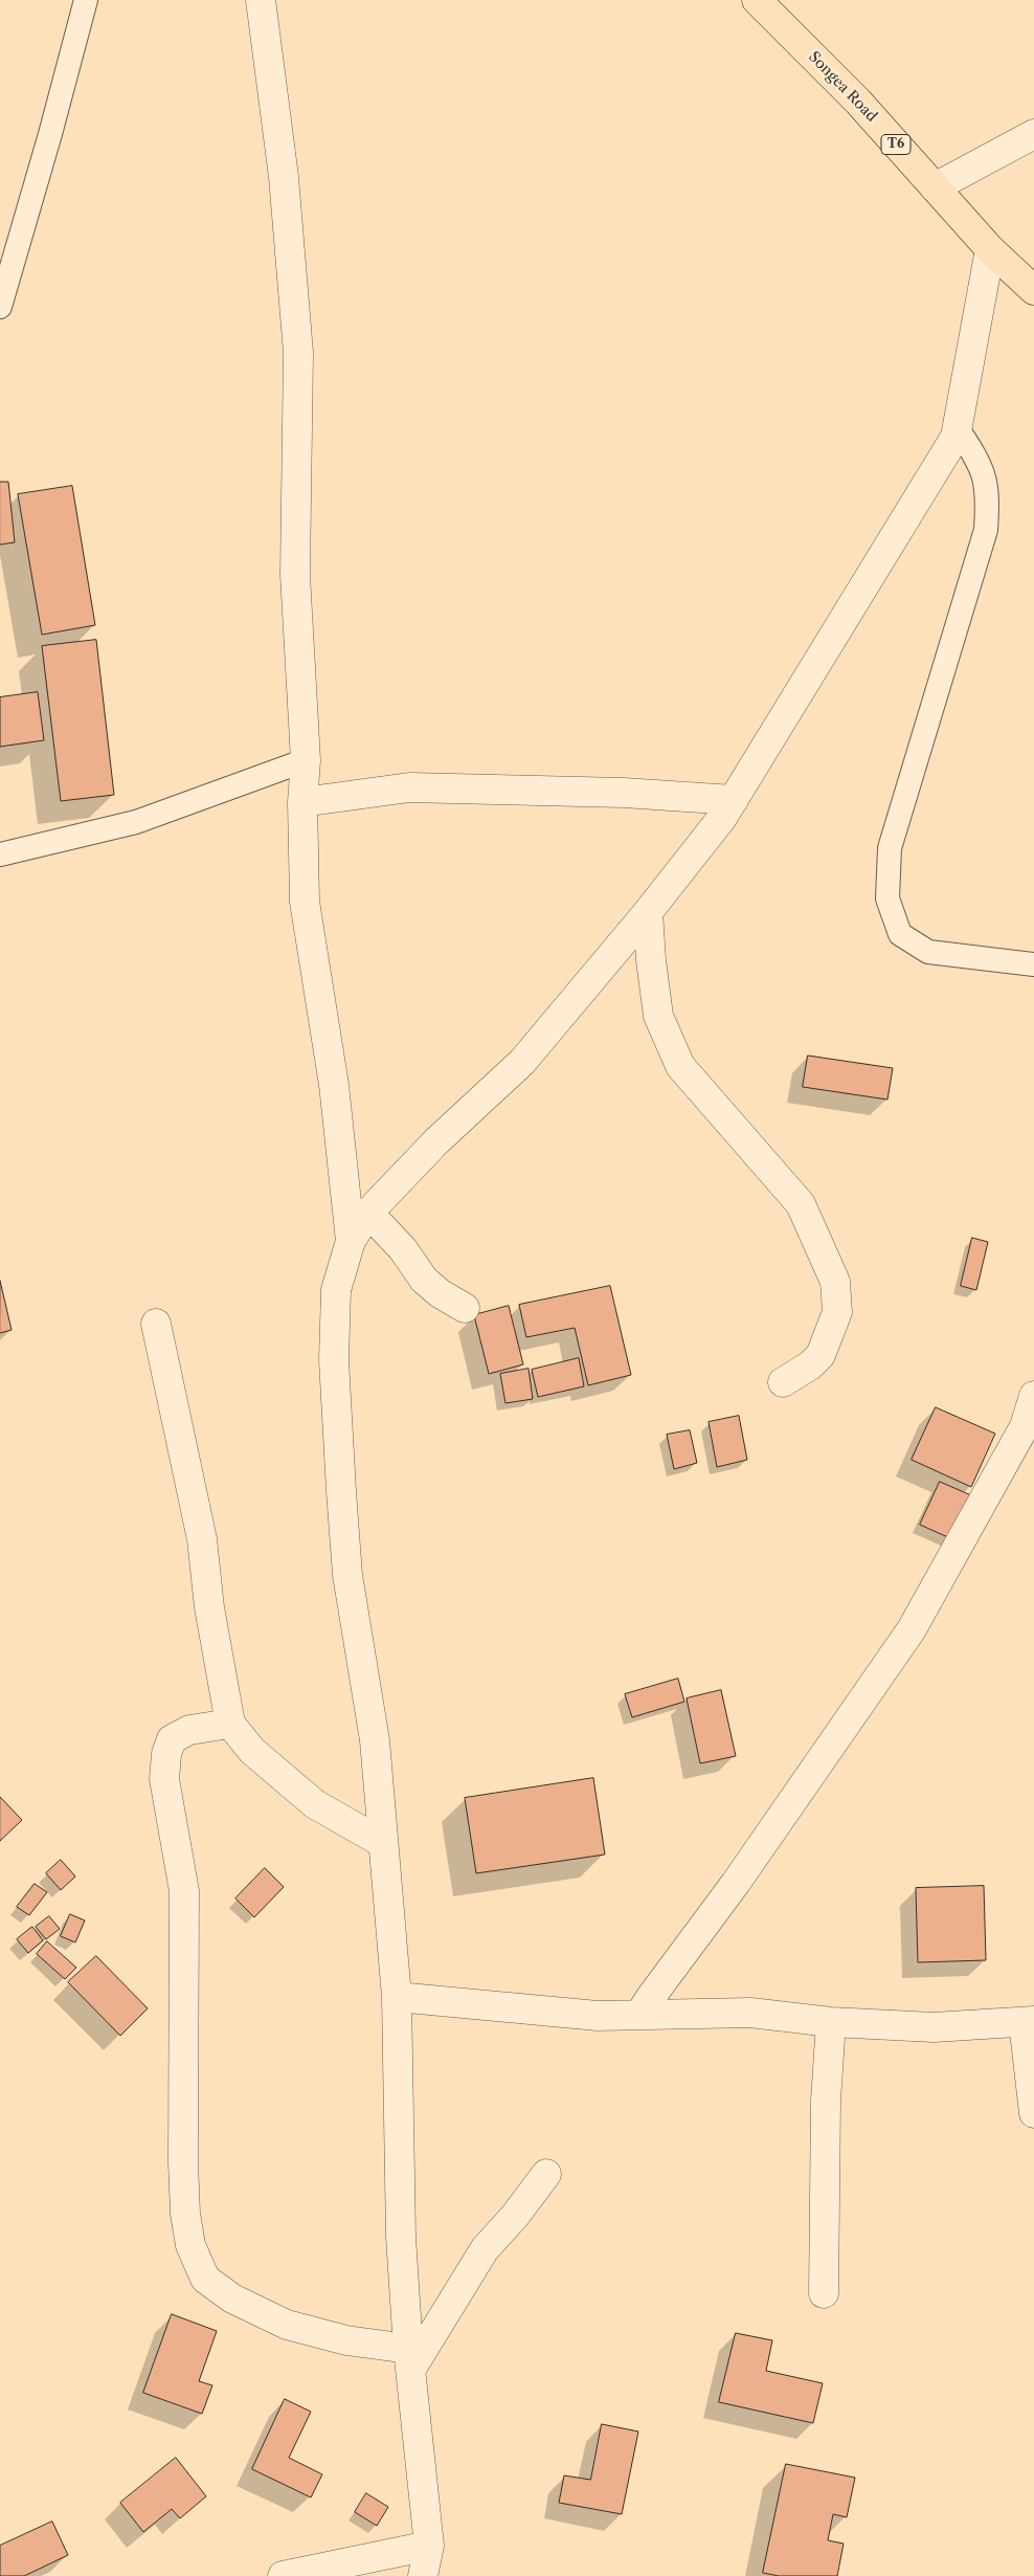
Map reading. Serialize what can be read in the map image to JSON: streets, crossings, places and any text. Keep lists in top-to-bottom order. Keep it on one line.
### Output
{"streets":{"highway":["Songea Road","T6"]}}
